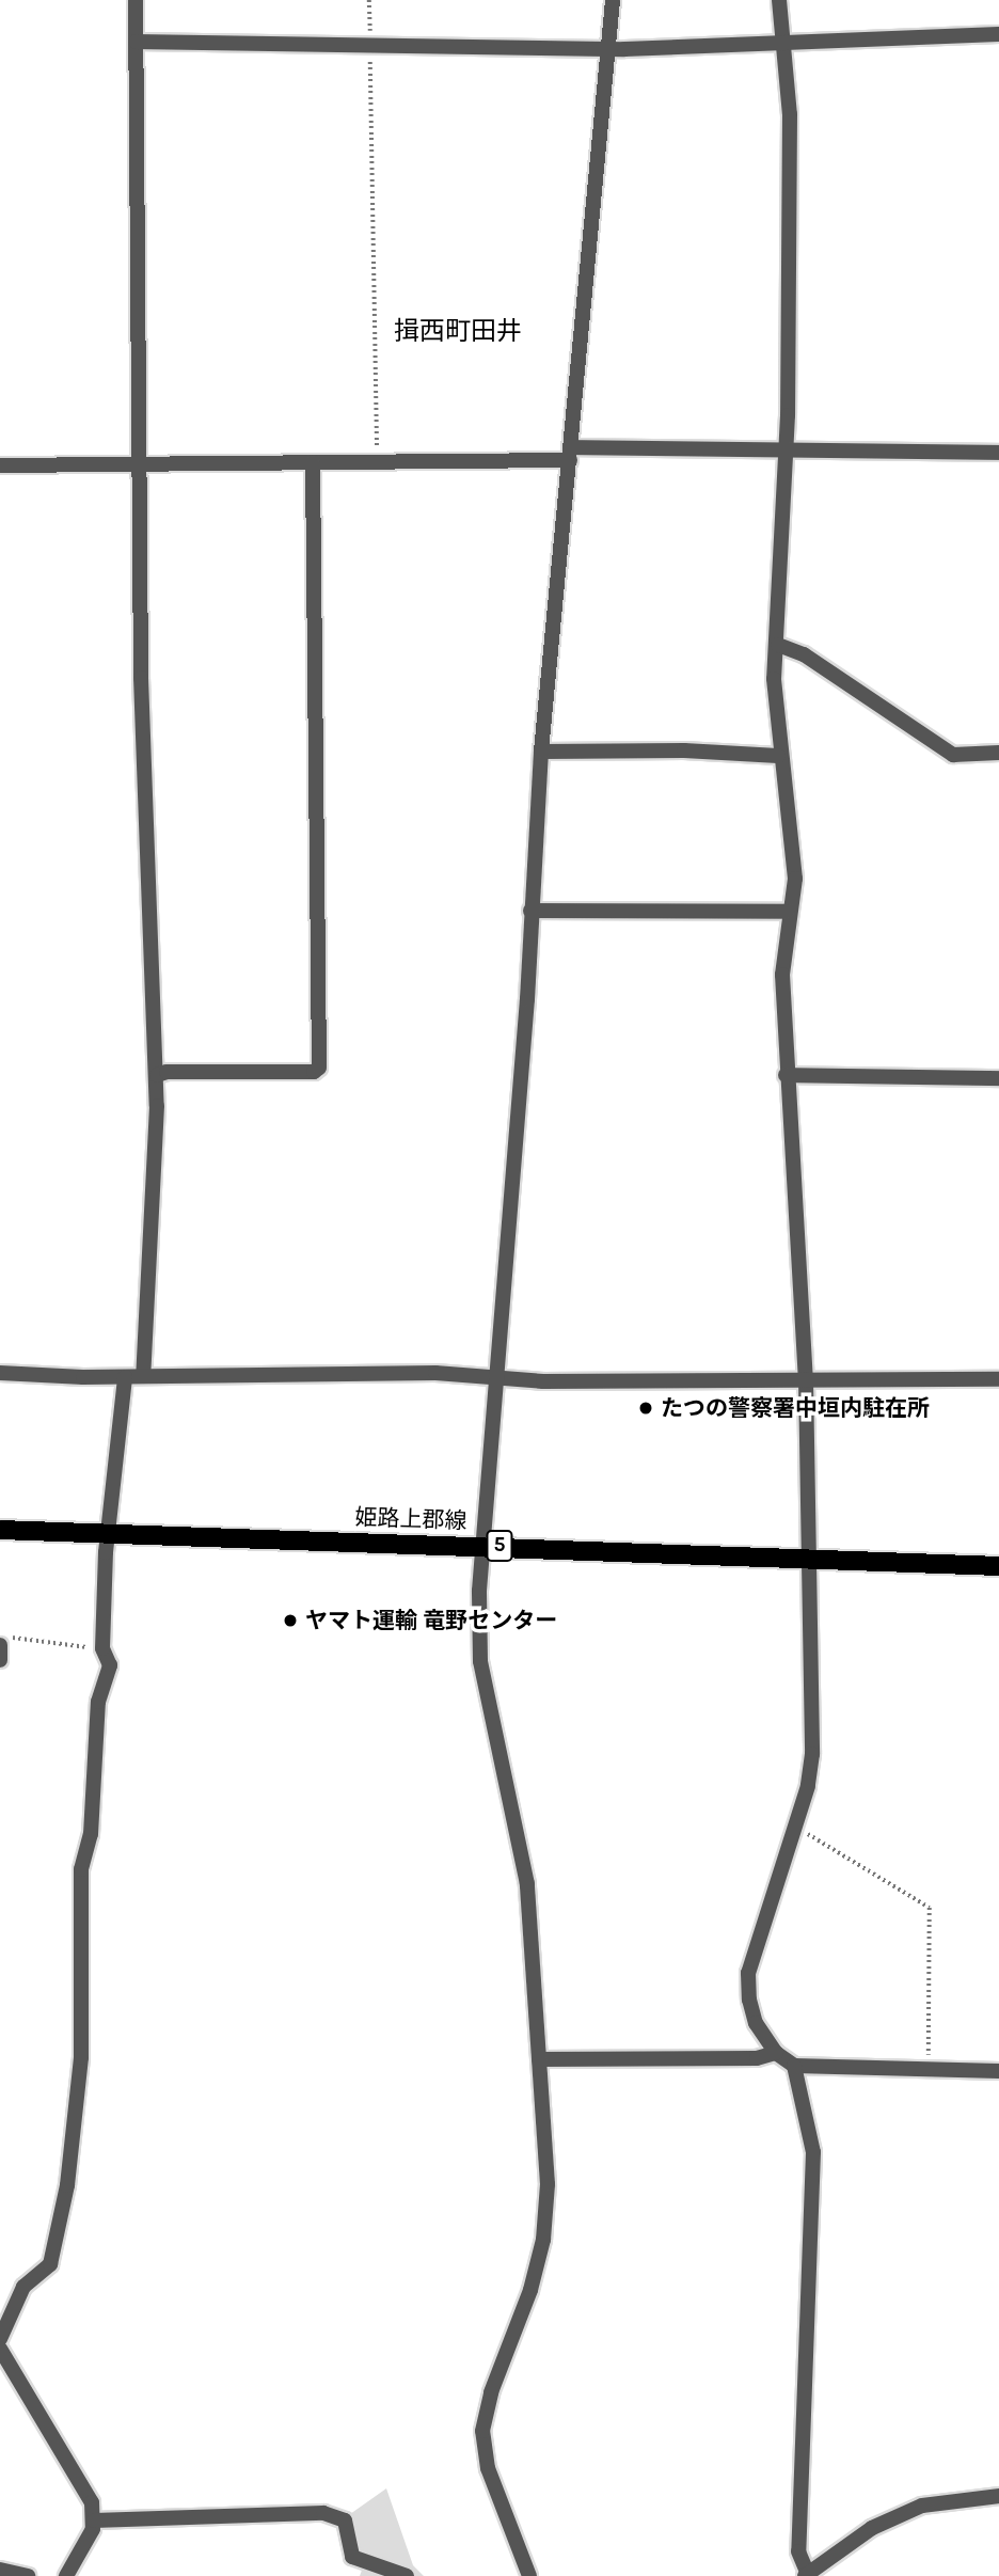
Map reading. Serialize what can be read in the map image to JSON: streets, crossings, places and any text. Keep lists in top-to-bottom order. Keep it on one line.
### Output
{"streets":{"main road":["姫路上郡線","5"]},"districts":["揖西町田井"],"places":["たつの警察署中垣内駐在所","ヤマト運輸 竜野センター"]}
